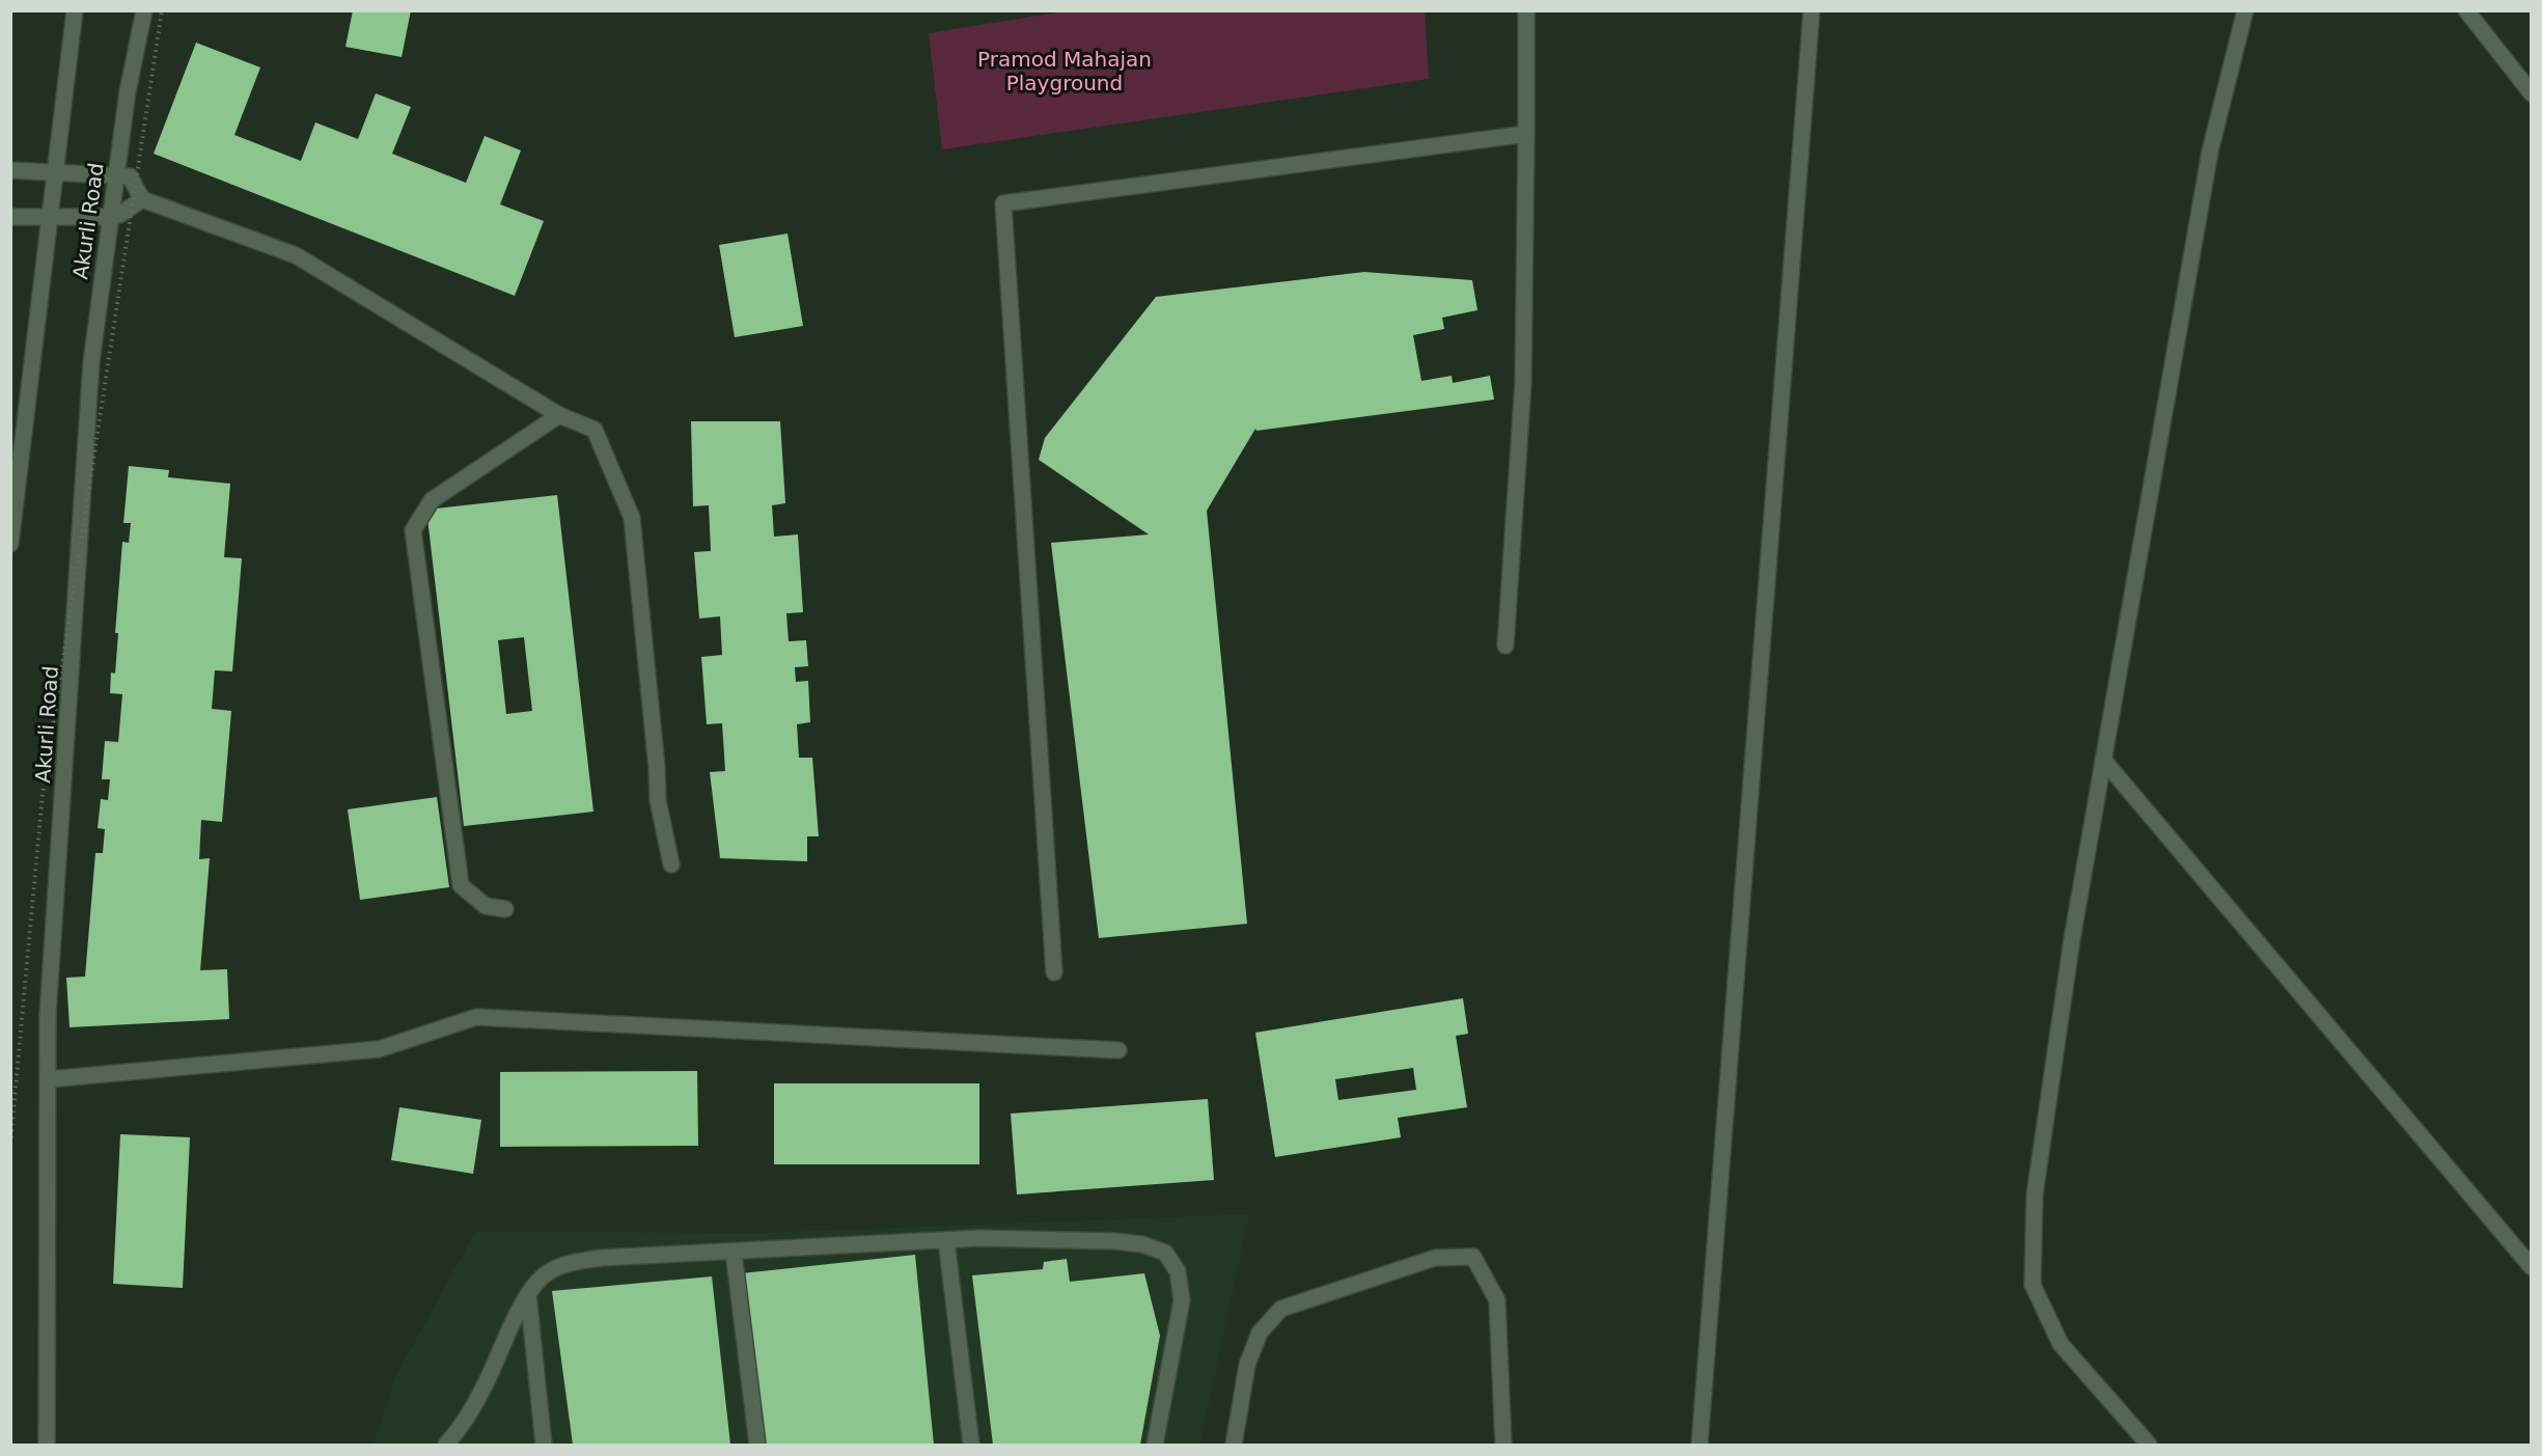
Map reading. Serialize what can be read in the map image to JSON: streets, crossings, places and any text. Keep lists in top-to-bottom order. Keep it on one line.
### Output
{"streets":{"street":["Akurli Road"]},"parks":["Pramod Mahajan Playground"]}
